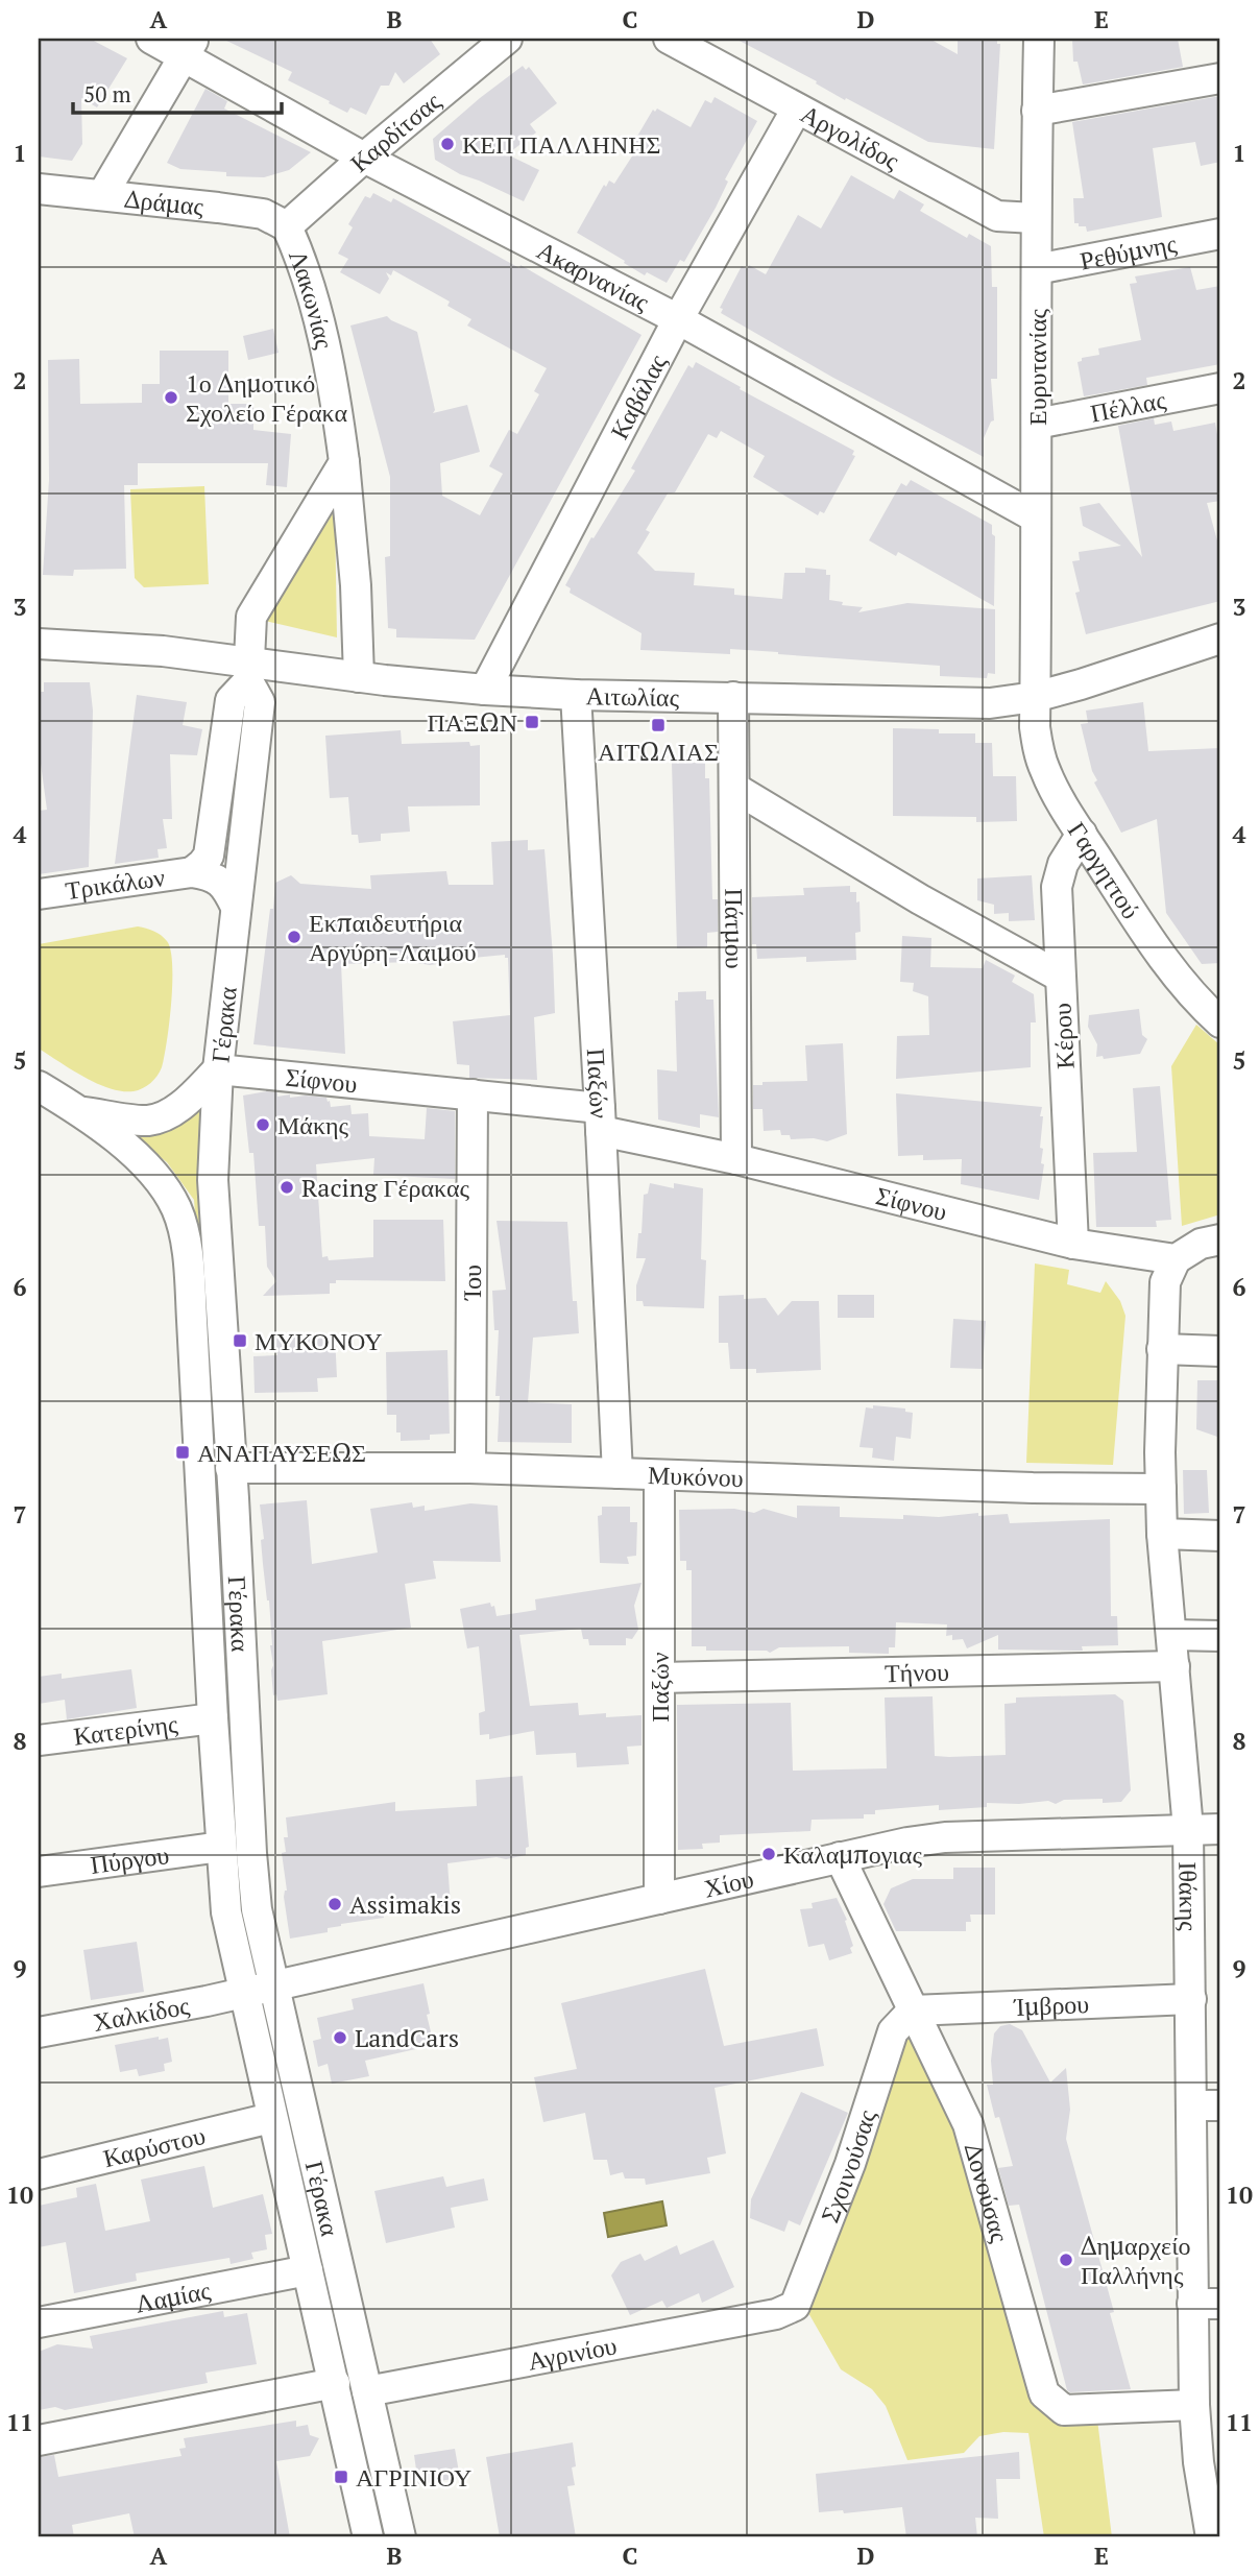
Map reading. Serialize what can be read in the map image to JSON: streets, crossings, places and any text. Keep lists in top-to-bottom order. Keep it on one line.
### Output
{"streets":{"street":["Καρδίτσας","Αργολίδος","Δράμας","Ρεθύμνης","Ακαρνανίας","Λακωνίας","Ευρυτανίας","Καβάλας","Πέλλας","Αιτωλίας","Γαργηττού","Τρικάλων","Πάτμου","Γέρακα","Κέρου","Σίφνου","Παξών","Ίου","Μυκόνου","Τήνου","Κατερίνης","Πύργου","Χίου","Ιθάκης","Ίμβρου","Χαλκίδος","Καρύστου","Σχοινούσας","Δονούσας","Λαμίας","Αγρινίου"]},"crossings":[["Καρδίτσας","Δράμας"],["Καρδίτσας","Ακαρνανίας"],["Καρδίτσας","Λακωνίας"],["Αργολίδος","Ευρυτανίας"],["Αργολίδος","Καβάλας"],["Δράμας","Λακωνίας"],["Ρεθύμνης","Ευρυτανίας"],["Ακαρνανίας","Ευρυτανίας"],["Ακαρνανίας","Καβάλας"],["Λακωνίας","Αιτωλίας"],["Ευρυτανίας","Πέλλας"],["Ευρυτανίας","Αιτωλίας"],["Ευρυτανίας","Γαργηττού"],["Καβάλας","Αιτωλίας"],["Αιτωλίας","Γαργηττού"],["Αιτωλίας","Πάτμου"],["Αιτωλίας","Γέρακα"],["Αιτωλίας","Παξών"],["Γαργηττού","Κέρου"],["Πάτμου","Σίφνου"],["Γέρακα","Σίφνου"],["Γέρακα","Μυκόνου"],["Γέρακα","Κατερίνης"],["Γέρακα","Πύργου"],["Γέρακα","Χίου"],["Γέρακα","Χαλκίδος"],["Γέρακα","Καρύστου"],["Γέρακα","Λαμίας"],["Γέρακα","Αγρινίου"],["Κέρου","Σίφνου"],["Σίφνου","Παξών"],["Σίφνου","Ίου"],["Σίφνου","Ιθάκης"],["Παξών","Μυκόνου"],["Παξών","Τήνου"],["Παξών","Χίου"],["Ίου","Μυκόνου"],["Μυκόνου","Ιθάκης"],["Τήνου","Ιθάκης"],["Χίου","Ιθάκης"],["Χίου","Χαλκίδος"],["Χίου","Δονούσας"],["Ιθάκης","Ίμβρου"],["Ιθάκης","Δονούσας"],["Ίμβρου","Σχοινούσας"],["Ίμβρου","Δονούσας"],["Σχοινούσας","Δονούσας"],["Σχοινούσας","Αγρινίου"]],"places":{"other":["ΚΕΠ ΠΑΛΛΗΝΗΣ","1ο Δημοτικό Σχολείο Γέρακα","Εκπαιδευτήρια Αργύρη-Λαιμού","Μάκης","Racing Γέρακας","Καλαμπογιας","Assimakis","LandCars","Δημαρχείο Παλλήνης"],"transit":["ΠΑΞΩΝ","ΑΙΤΩΛΙΑΣ","ΜΥΚΟΝΟΥ","ΑΝΑΠΑΥΣΕΩΣ","ΑΓΡΙΝΙΟΥ"]},"scale_bar":"50 m","grid":{"columns":["A","B","C","D","E"],"rows":["1","2","3","4","5","6","7","8","9","10","11"]}}
